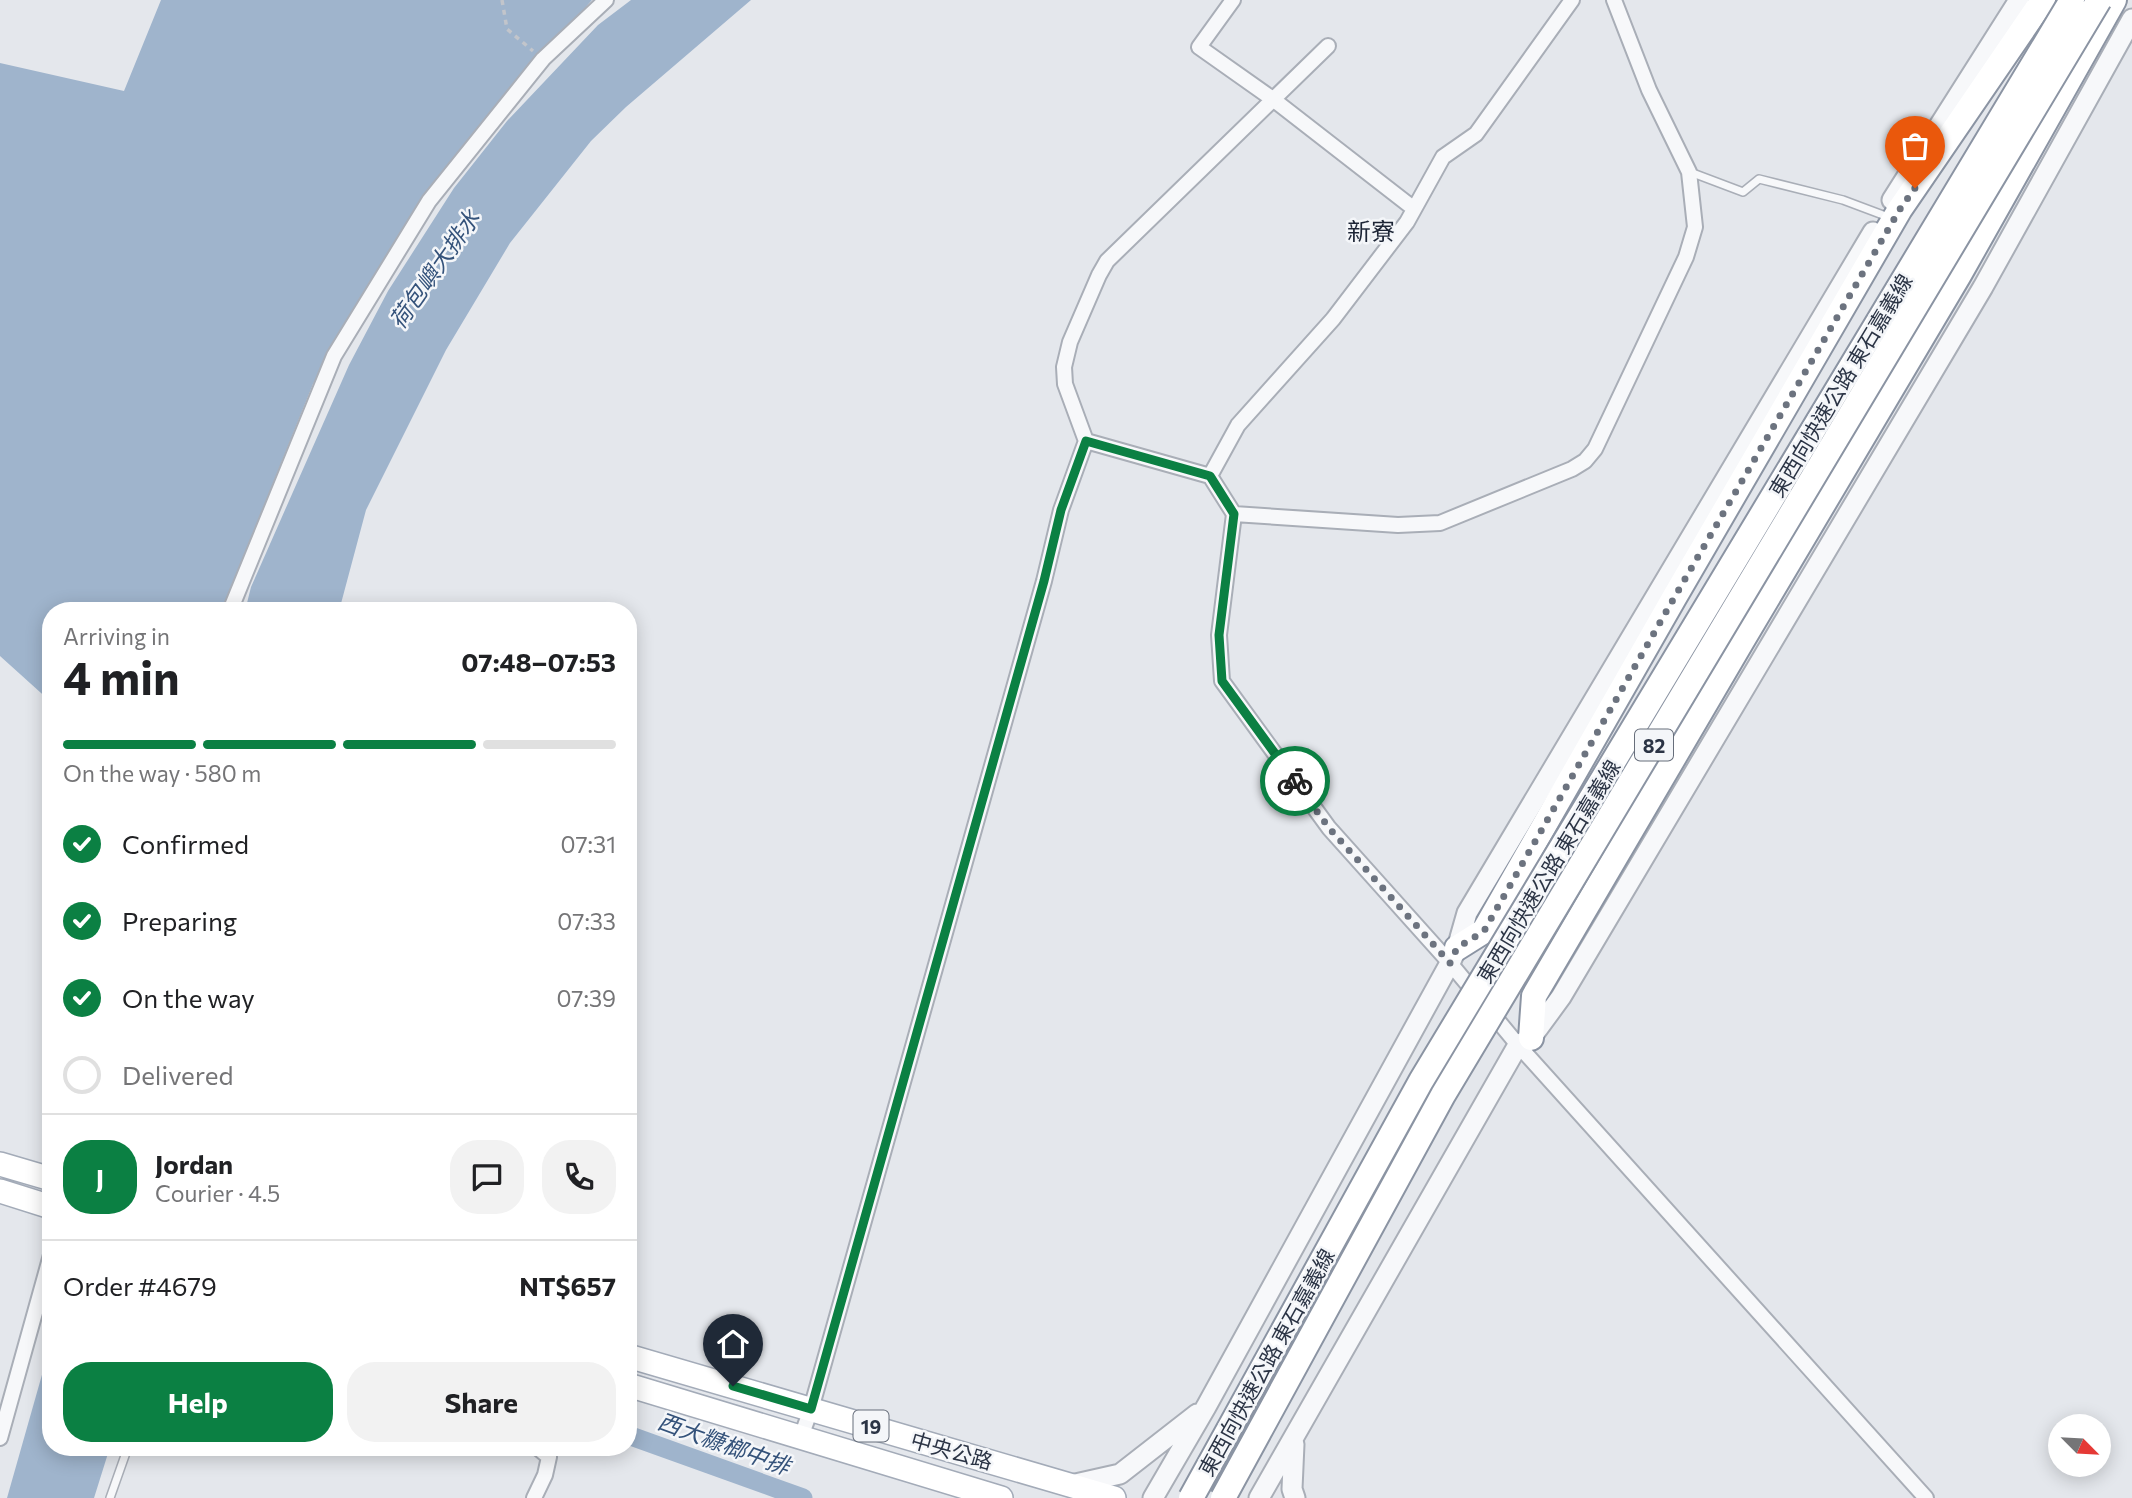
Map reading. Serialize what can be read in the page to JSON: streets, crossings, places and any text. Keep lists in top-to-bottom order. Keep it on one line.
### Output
{"streets":{"highway":["東西向快速公路 東石嘉義線","82"],"main road":["19","中央公路"]},"districts":["新寮"],"water":["荷包嶼大排水","西大糠榔中排"],"north":"bottom right","page":{"heading":["4 min","Arriving in","07:48–07:53"],"panel":["Jordan","Courier · 4.5","Order #4679","NT$657"],"bar":"On the way · 580 m","list":[["Confirmed","07:31"],["Preparing","07:33"],["On the way","07:39"],"Delivered"],"round":"J","buttons":["Help","Share"]}}
